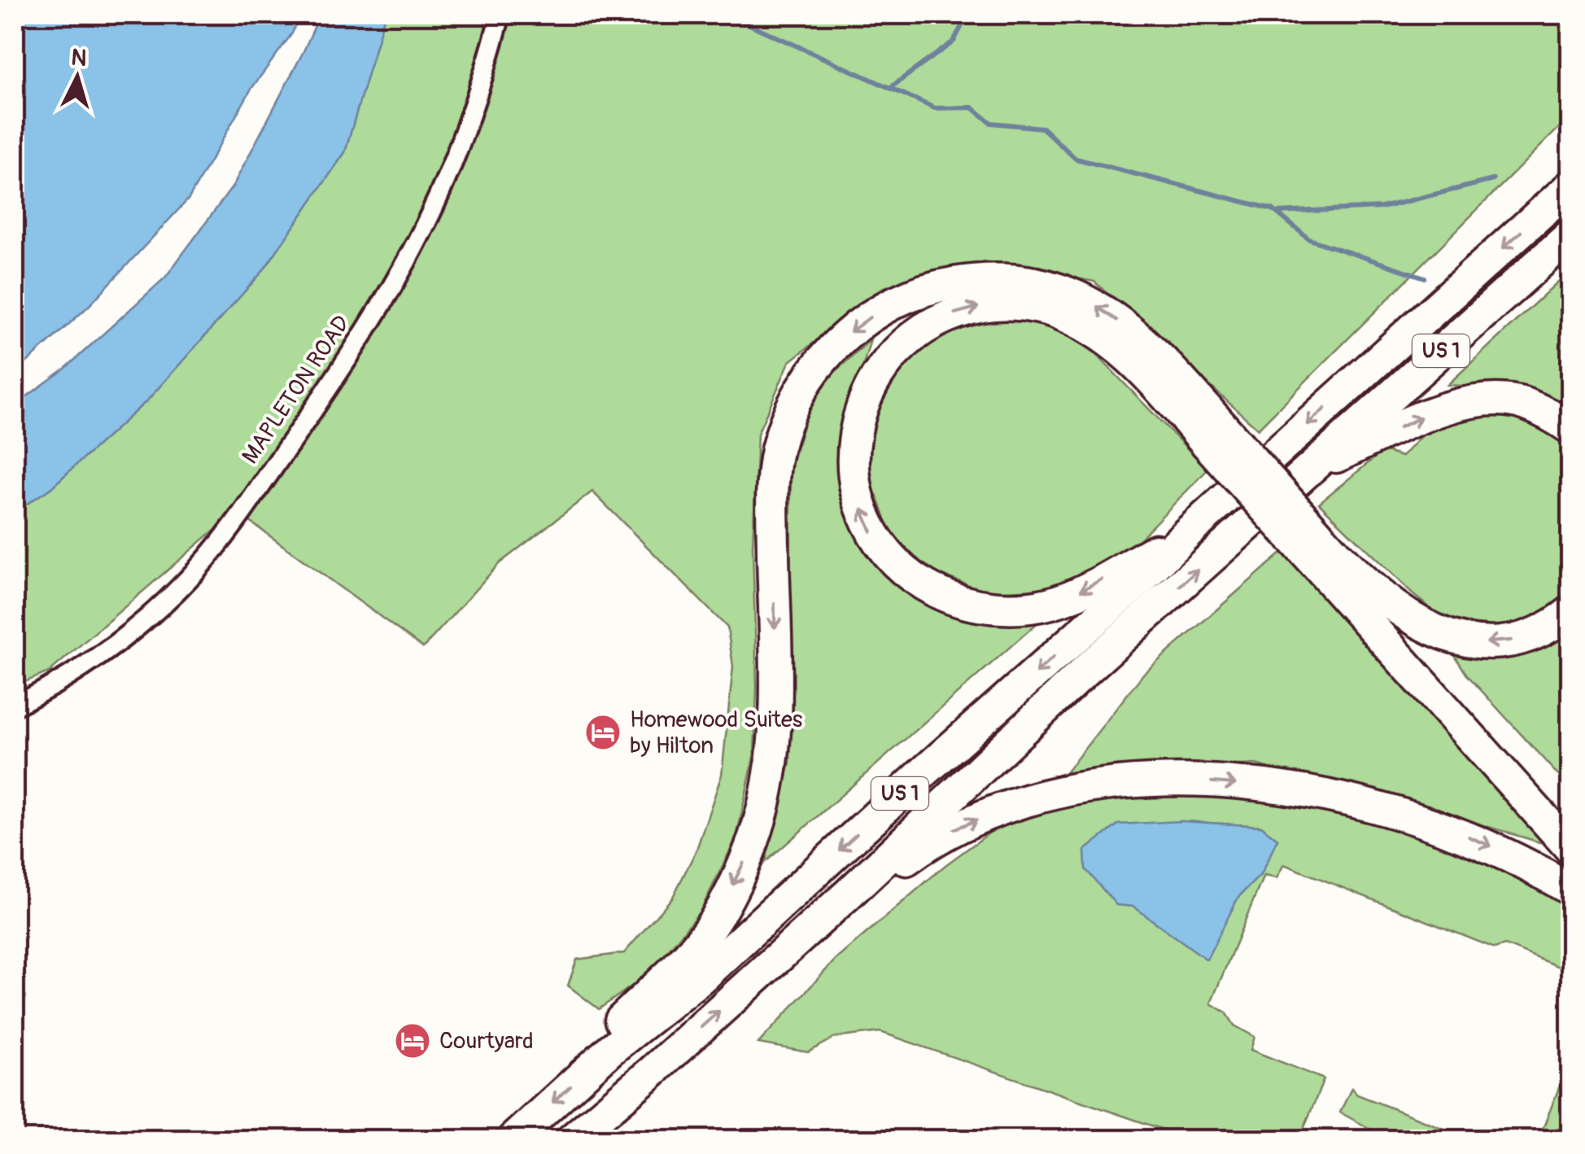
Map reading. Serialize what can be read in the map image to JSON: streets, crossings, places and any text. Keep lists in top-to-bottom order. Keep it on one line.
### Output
{"streets":{"highway":["US 1"],"street":["MAPLETON ROAD"]},"places":{"hotel":["Homewood Suites by Hilton","Courtyard"]},"north":"top"}
